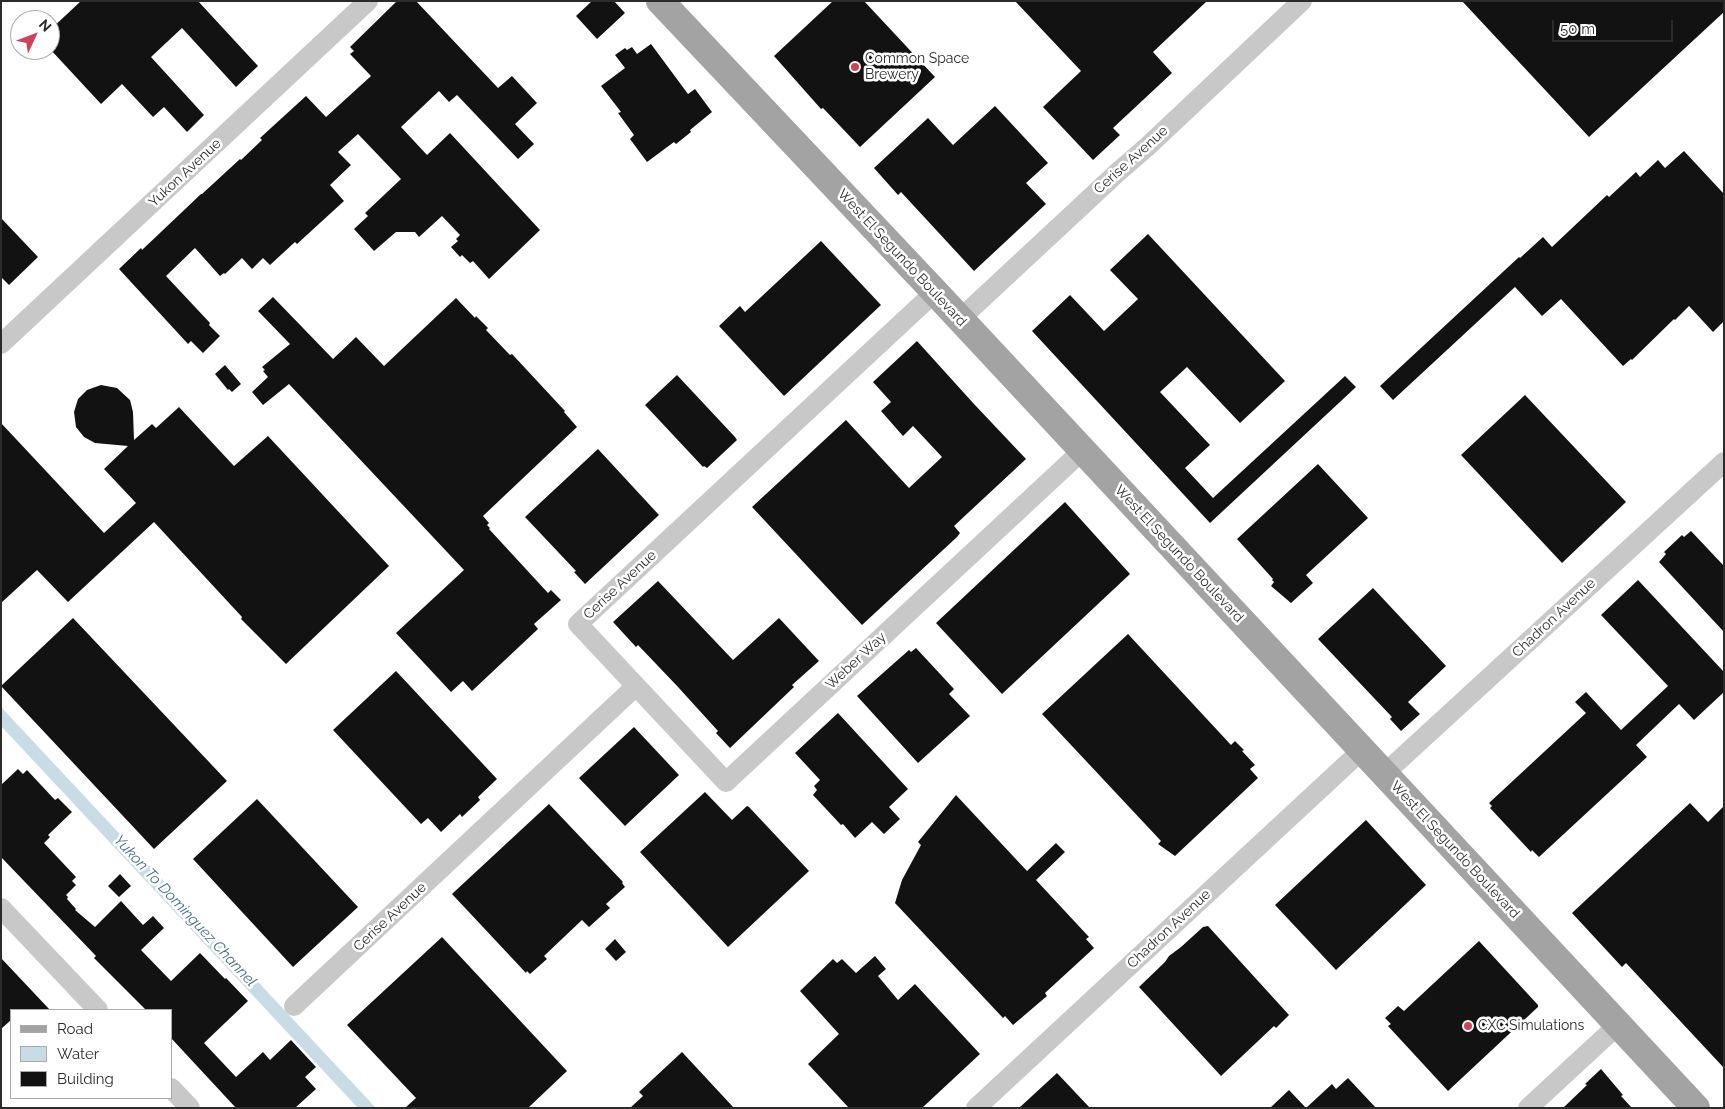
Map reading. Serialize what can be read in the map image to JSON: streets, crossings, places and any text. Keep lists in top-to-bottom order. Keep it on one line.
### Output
{"streets":{"main road":["West El Segundo Boulevard"],"street":["Cerise Avenue","Yukon Avenue","Chadron Avenue","Weber Way"]},"crossings":[["Cerise Avenue","West El Segundo Boulevard"],["Cerise Avenue","Weber Way"],["West El Segundo Boulevard","Chadron Avenue"],["West El Segundo Boulevard","Weber Way"]],"water":["Yukon To Dominguez Channel"],"places":["Common Space Brewery","CXC Simulations"],"legend":["Road","Water","Building"],"scale_bar":"50 m","north":"top right"}
